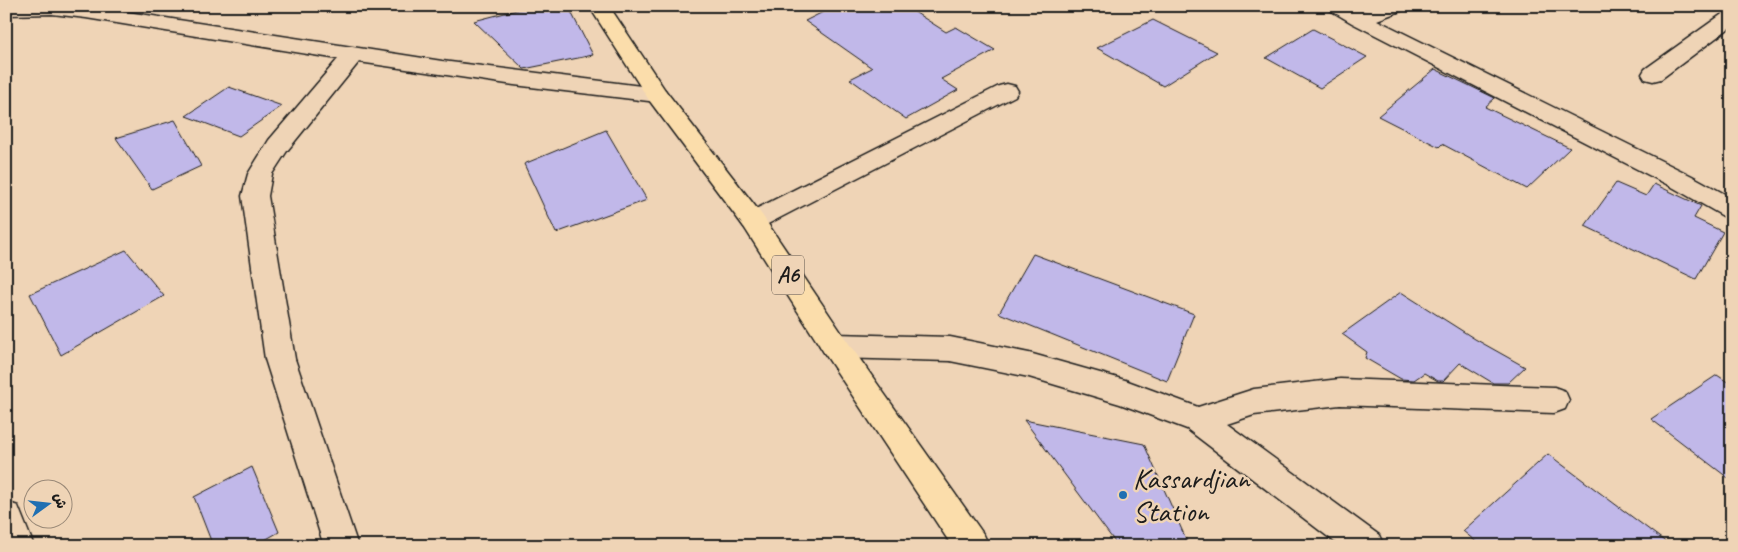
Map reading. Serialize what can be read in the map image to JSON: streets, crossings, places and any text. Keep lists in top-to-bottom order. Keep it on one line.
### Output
{"streets":{"highway":["A6"]},"places":["Kassardjian Station"],"north":"right"}
